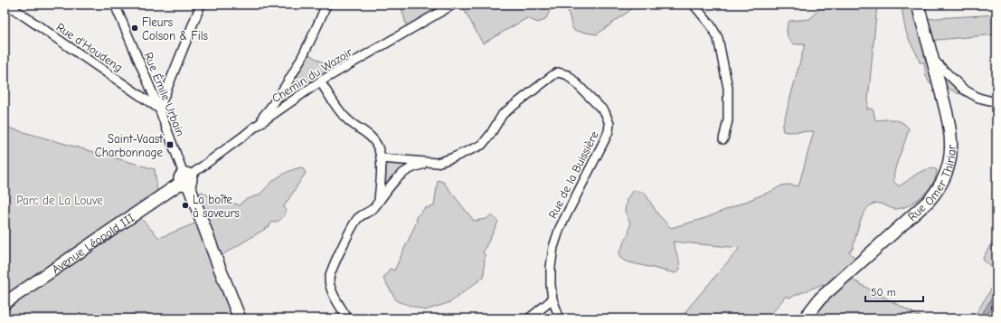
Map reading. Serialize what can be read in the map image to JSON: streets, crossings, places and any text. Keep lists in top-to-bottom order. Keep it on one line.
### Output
{"streets":{"street":["Rue d'Houdeng","Chemin du Wazoir","Rue Émile Urbain","Rue de la Buissière","Rue Omer Thiriar","Avenue Léopold III"]},"crossings":[["Rue d'Houdeng","Rue Émile Urbain"],["Chemin du Wazoir","Rue Émile Urbain"],["Chemin du Wazoir","Avenue Léopold III"],["Rue Émile Urbain","Avenue Léopold III"]],"parks":["Parc de La Louve"],"places":{"other":["Fleurs Colson & Fils","La boîte à saveurs"],"transit":["Saint-Vaast Charbonnage"]},"scale_bar":"50 m"}
